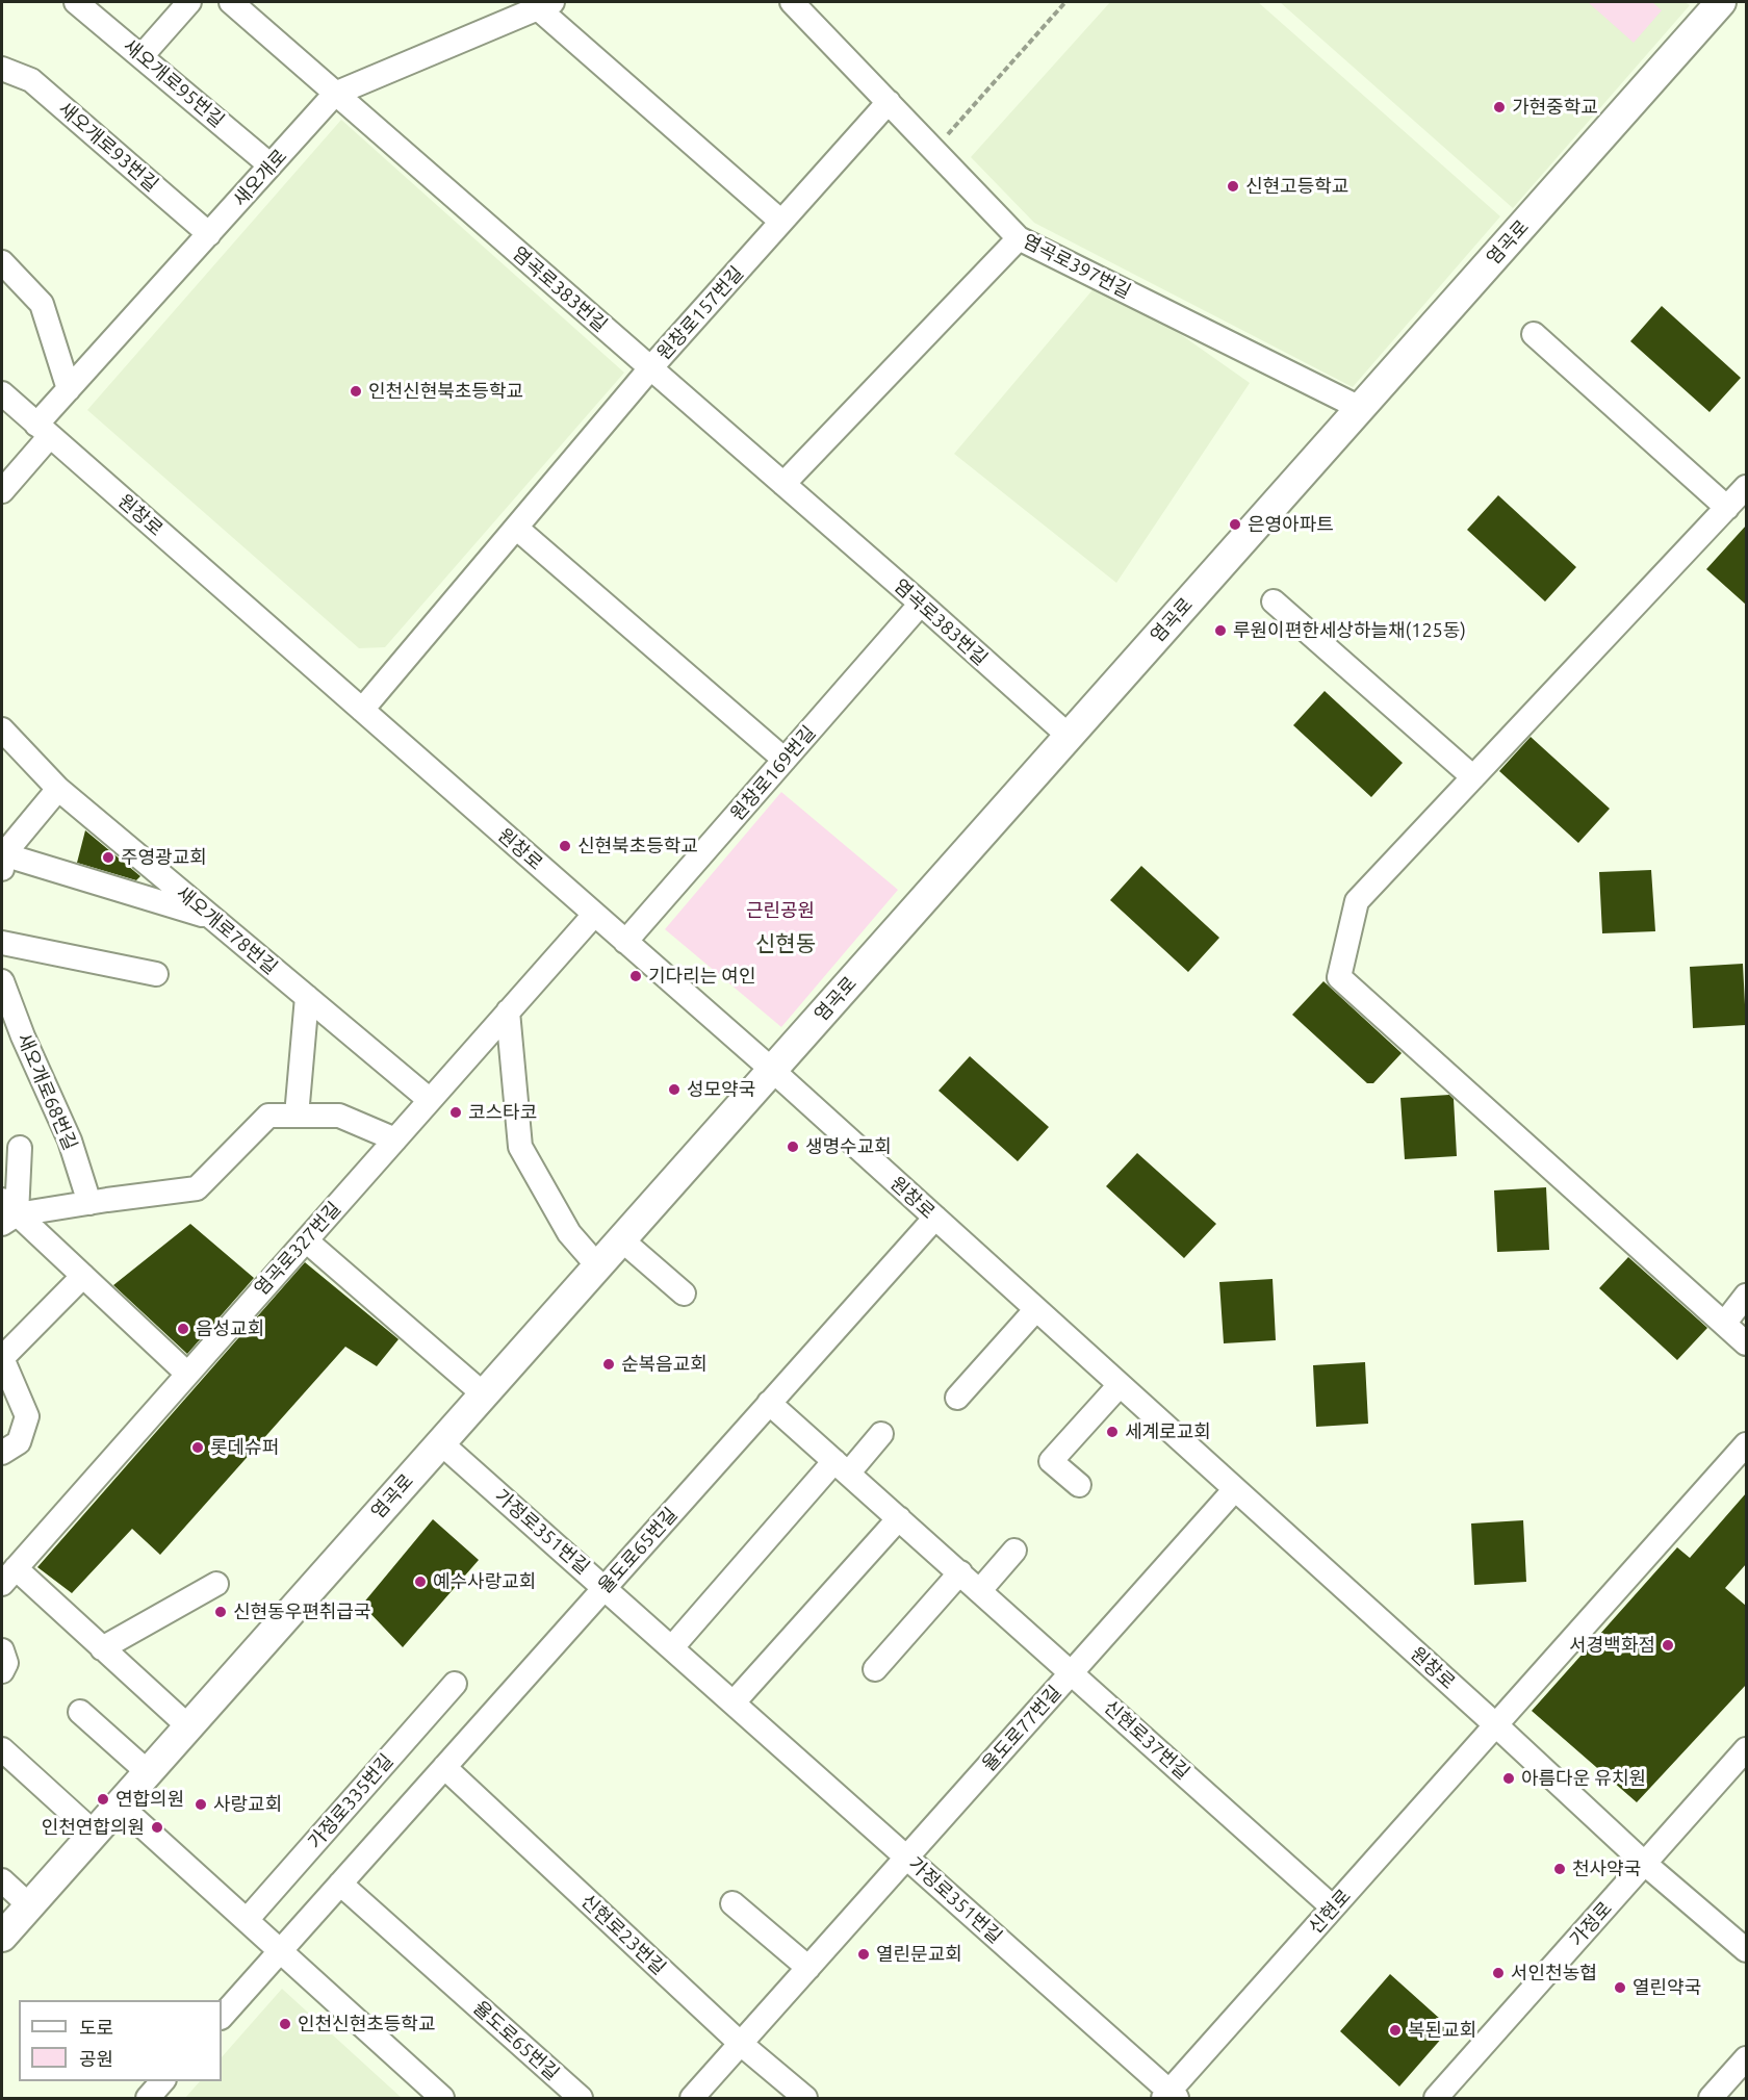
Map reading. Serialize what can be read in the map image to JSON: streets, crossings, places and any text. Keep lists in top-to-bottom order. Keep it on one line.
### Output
{"streets":{"main road":["염곡로"],"street":["새오개로95번길","새오개로93번길","새오개로","염곡로397번길","염곡로383번길","원창로157번길","원창로","원창로169번길","새오개로78번길","새오개로68번길","염곡로327번길","가정로351번길","율도로65번길","율도로77번길","신현로37번길","가정로335번길","신현로","가정로","신현로23번길"]},"crossings":[["새오개로95번길","새오개로"],["새오개로93번길","새오개로"],["새오개로","염곡로383번길"],["새오개로","원창로157번길"],["새오개로","원창로"],["염곡로","염곡로397번길"],["염곡로","염곡로383번길"],["염곡로","원창로"],["염곡로","가정로351번길"],["염곡로397번길","원창로157번길"],["염곡로383번길","원창로157번길"],["염곡로383번길","원창로169번길"],["원창로157번길","원창로"],["원창로","원창로169번길"],["원창로","염곡로327번길"],["원창로","율도로65번길"],["원창로","율도로77번길"],["원창로","신현로"],["원창로","가정로"],["새오개로78번길","염곡로327번길"],["가정로351번길","율도로65번길"],["가정로351번길","율도로77번길"],["가정로351번길","신현로"],["율도로65번길","신현로37번길"],["율도로65번길","신현로23번길"],["율도로77번길","신현로37번길"],["율도로77번길","신현로23번길"],["신현로37번길","신현로"]],"districts":["신현동"],"parks":["근린공원"],"places":["가현중학교","신현고등학교","인천신현북초등학교","은영아파트","루원이편한세상하늘채(125동)","신현북초등학교","주영광교회","기다리는 여인","성모약국","코스타코","생명수교회","음성교회","순복음교회","세계로교회","롯데슈퍼","예수사랑교회","신현동우편취급국","서경백화점","아름다운 유치원","연합의원","사랑교회","인천연합의원","천사약국","열린문교회","서인천농협","열린약국","인천신현초등학교","복된교회"],"legend":["도로","공원"]}
